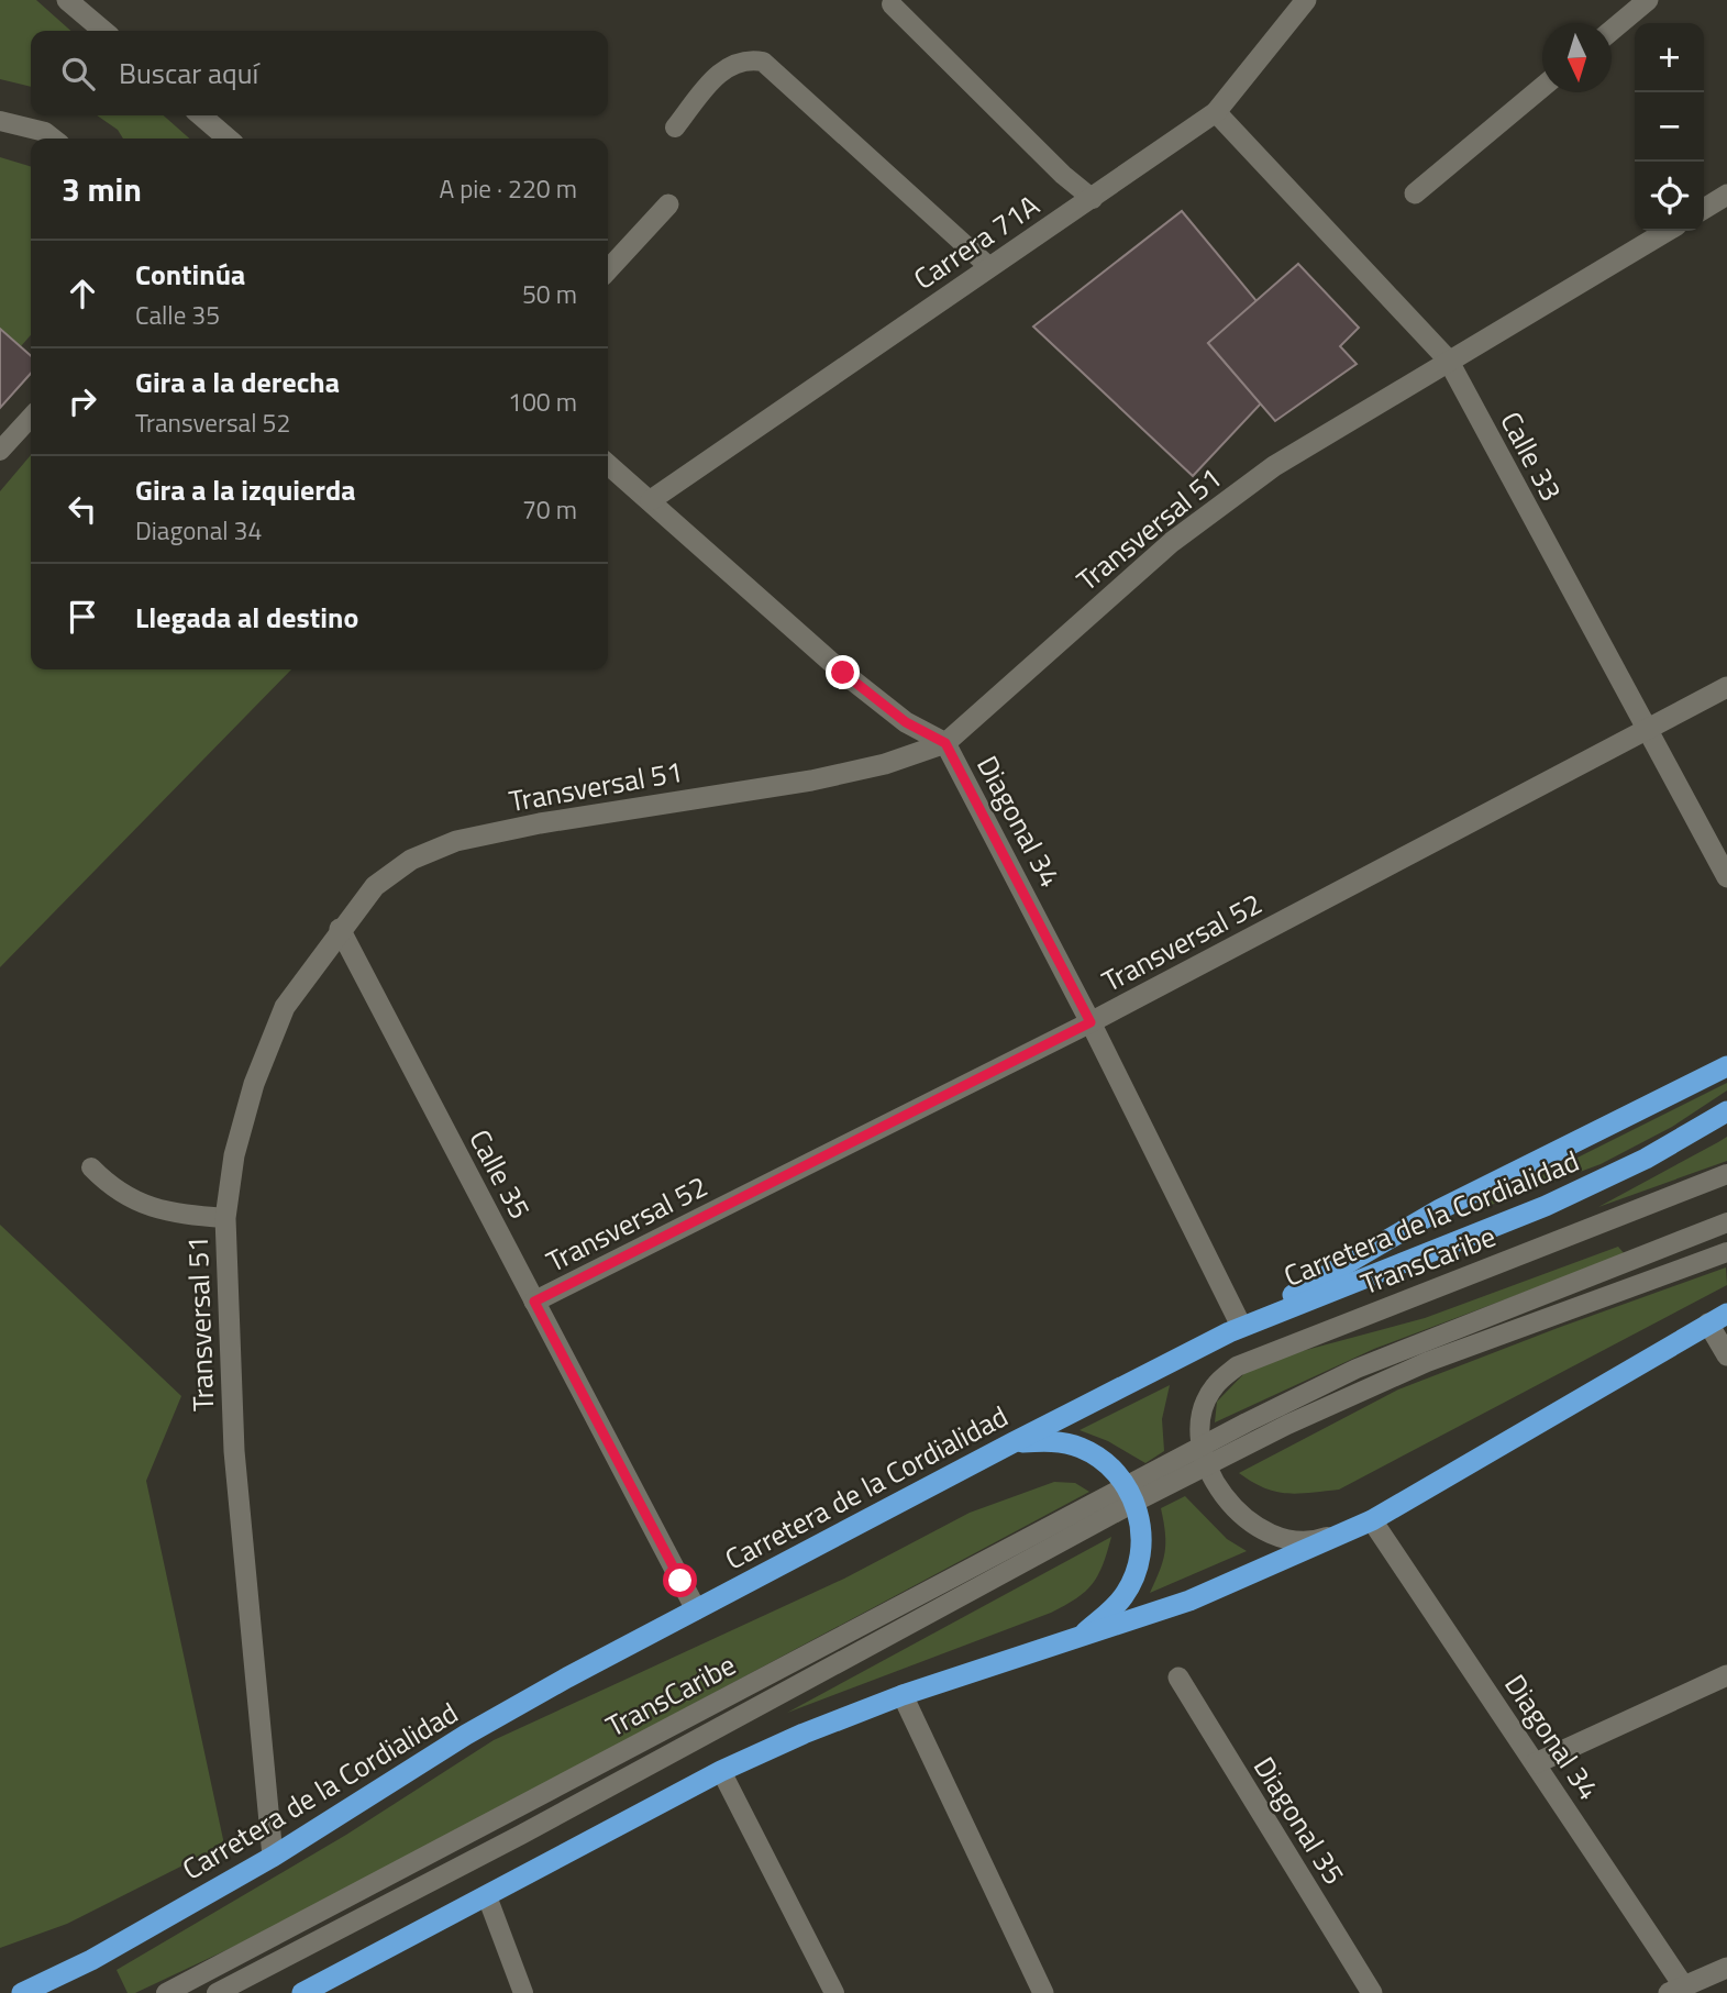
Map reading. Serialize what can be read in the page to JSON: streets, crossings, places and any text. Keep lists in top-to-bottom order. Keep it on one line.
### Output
{"streets":{"highway":["Carretera de la Cordialidad"],"street":["Carrera 71A","Calle 33","Transversal 51","Diagonal 34","Transversal 52","Calle 35","Diagonal 35"],"lane":["TransCaribe"]},"crossings":[["Carrera 71A","Calle 33"],["Carrera 71A","Diagonal 34"],["Calle 33","Transversal 51"],["Calle 33","Transversal 52"],["Transversal 51","Diagonal 34"],["Transversal 51","Calle 35"],["Transversal 51","Carretera de la Cordialidad"],["Diagonal 34","Transversal 52"],["Diagonal 34","Carretera de la Cordialidad"],["Transversal 52","Calle 35"],["Calle 35","Carretera de la Cordialidad"]],"north":"bottom","page":{"map_buttons":["+","−"],"search":"Buscar aquí","heading":["3 min","A pie · 220 m"],"list":[["Continúa","Calle 35","50 m"],["Gira a la derecha","Transversal 52","100 m"],["Gira a la izquierda","Diagonal 34","70 m"],"Llegada al destino"]}}
